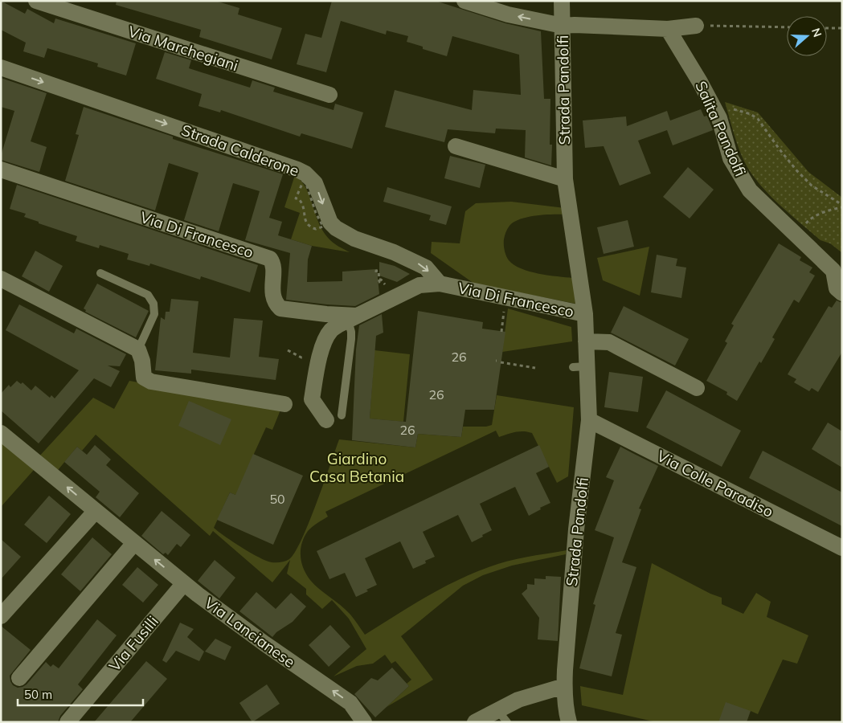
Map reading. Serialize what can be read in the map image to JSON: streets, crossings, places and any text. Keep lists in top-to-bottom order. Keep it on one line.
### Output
{"streets":{"street":["Via Marchegiani","Strada Pandolfi","Salita Pandolfi","Strada Calderone","Via Di Francesco","Via Colle Paradiso","Via Lancianese","Via Fusilli"]},"crossings":[["Strada Pandolfi","Via Di Francesco"],["Strada Pandolfi","Via Colle Paradiso"],["Strada Calderone","Via Di Francesco"],["Via Lancianese","Via Fusilli"]],"one_way":["Strada Calderone","Via Lancianese"],"parks":["Giardino Casa Betania"],"house_numbers":["26","26","26","50"],"scale_bar":"50 m","north":"right"}
